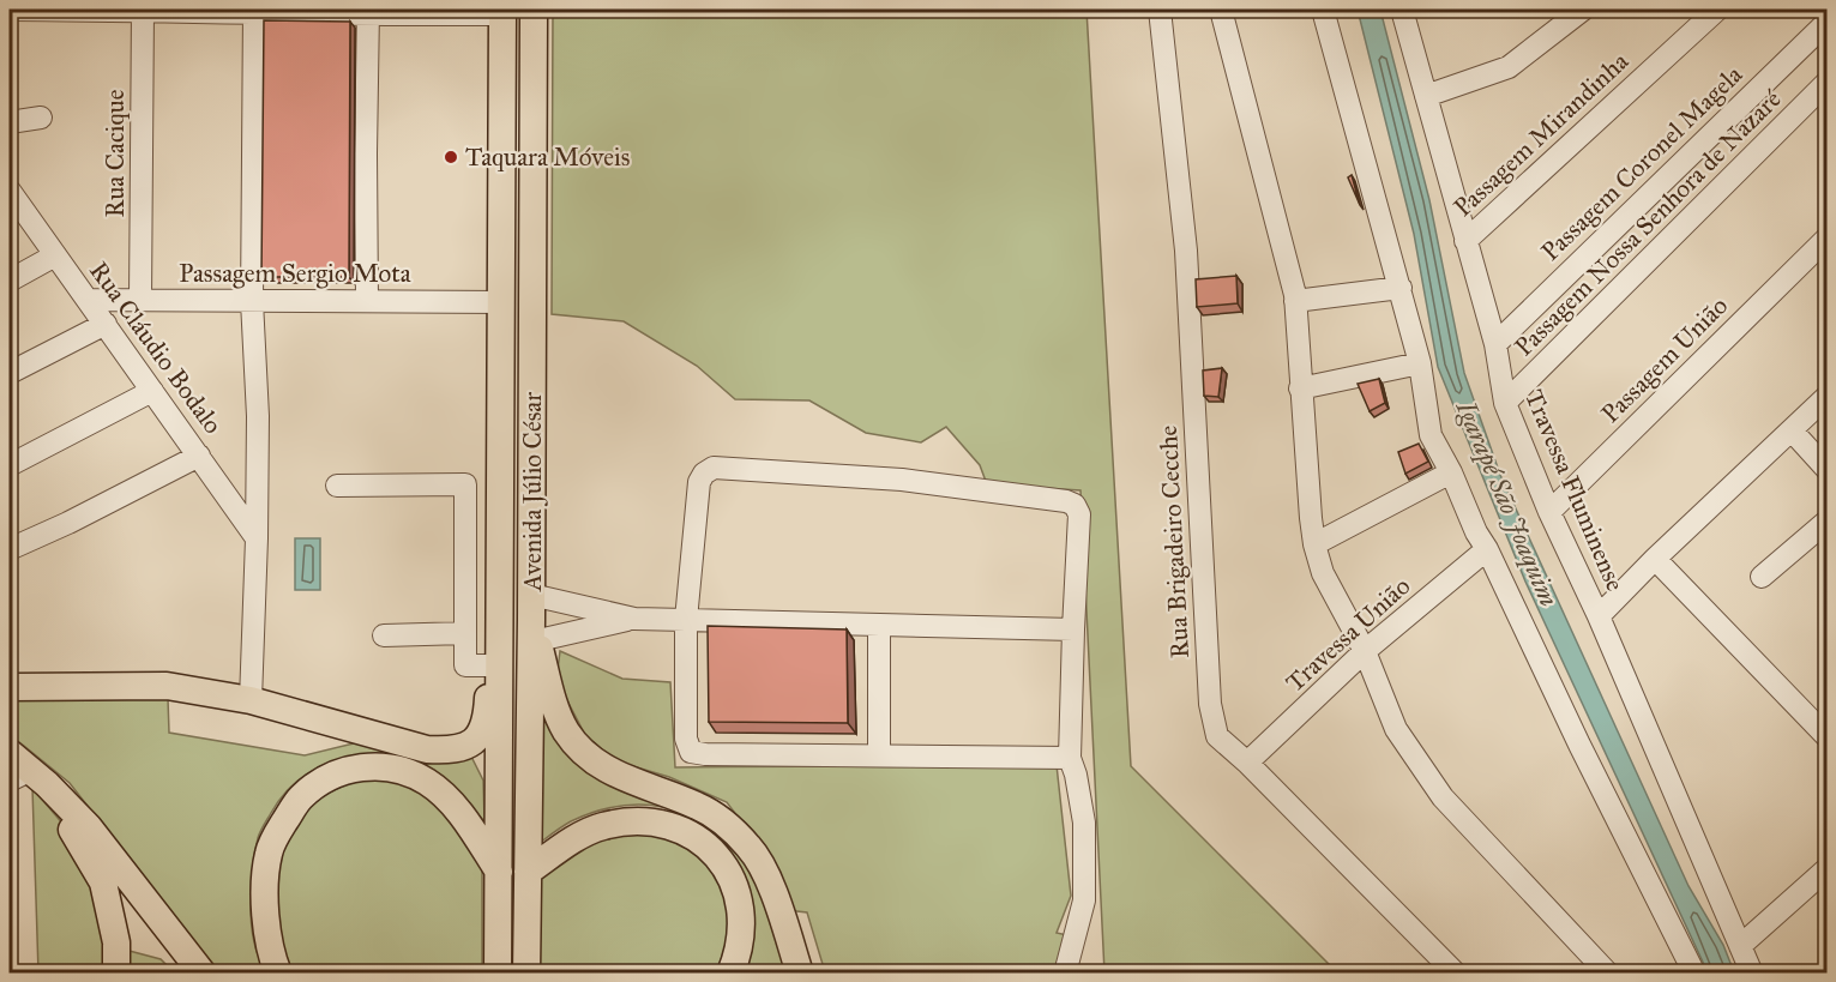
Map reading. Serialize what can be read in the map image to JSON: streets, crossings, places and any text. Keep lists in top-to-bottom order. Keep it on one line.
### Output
{"streets":{"main road":["Avenida Júlio César"],"street":["Passagem Mirandinha","Rua Cacique","Passagem Coronel Magela","Passagem Nossa Senhora de Nazaré","Passagem Sergio Mota","Rua Cláudio Bodalo","Passagem União","Travessa Fluminense","Rua Brigadeiro Cecche","Travessa União"]},"crossings":[["Passagem Mirandinha","Travessa Fluminense"],["Rua Cacique","Passagem Sergio Mota"],["Passagem Coronel Magela","Travessa Fluminense"],["Passagem Nossa Senhora de Nazaré","Travessa Fluminense"],["Passagem Sergio Mota","Rua Cláudio Bodalo"],["Passagem Sergio Mota","Avenida Júlio César"],["Passagem União","Travessa Fluminense"],["Rua Brigadeiro Cecche","Travessa União"]],"water":["Igarapé São Joaquim"],"places":["Taquara Móveis"]}
